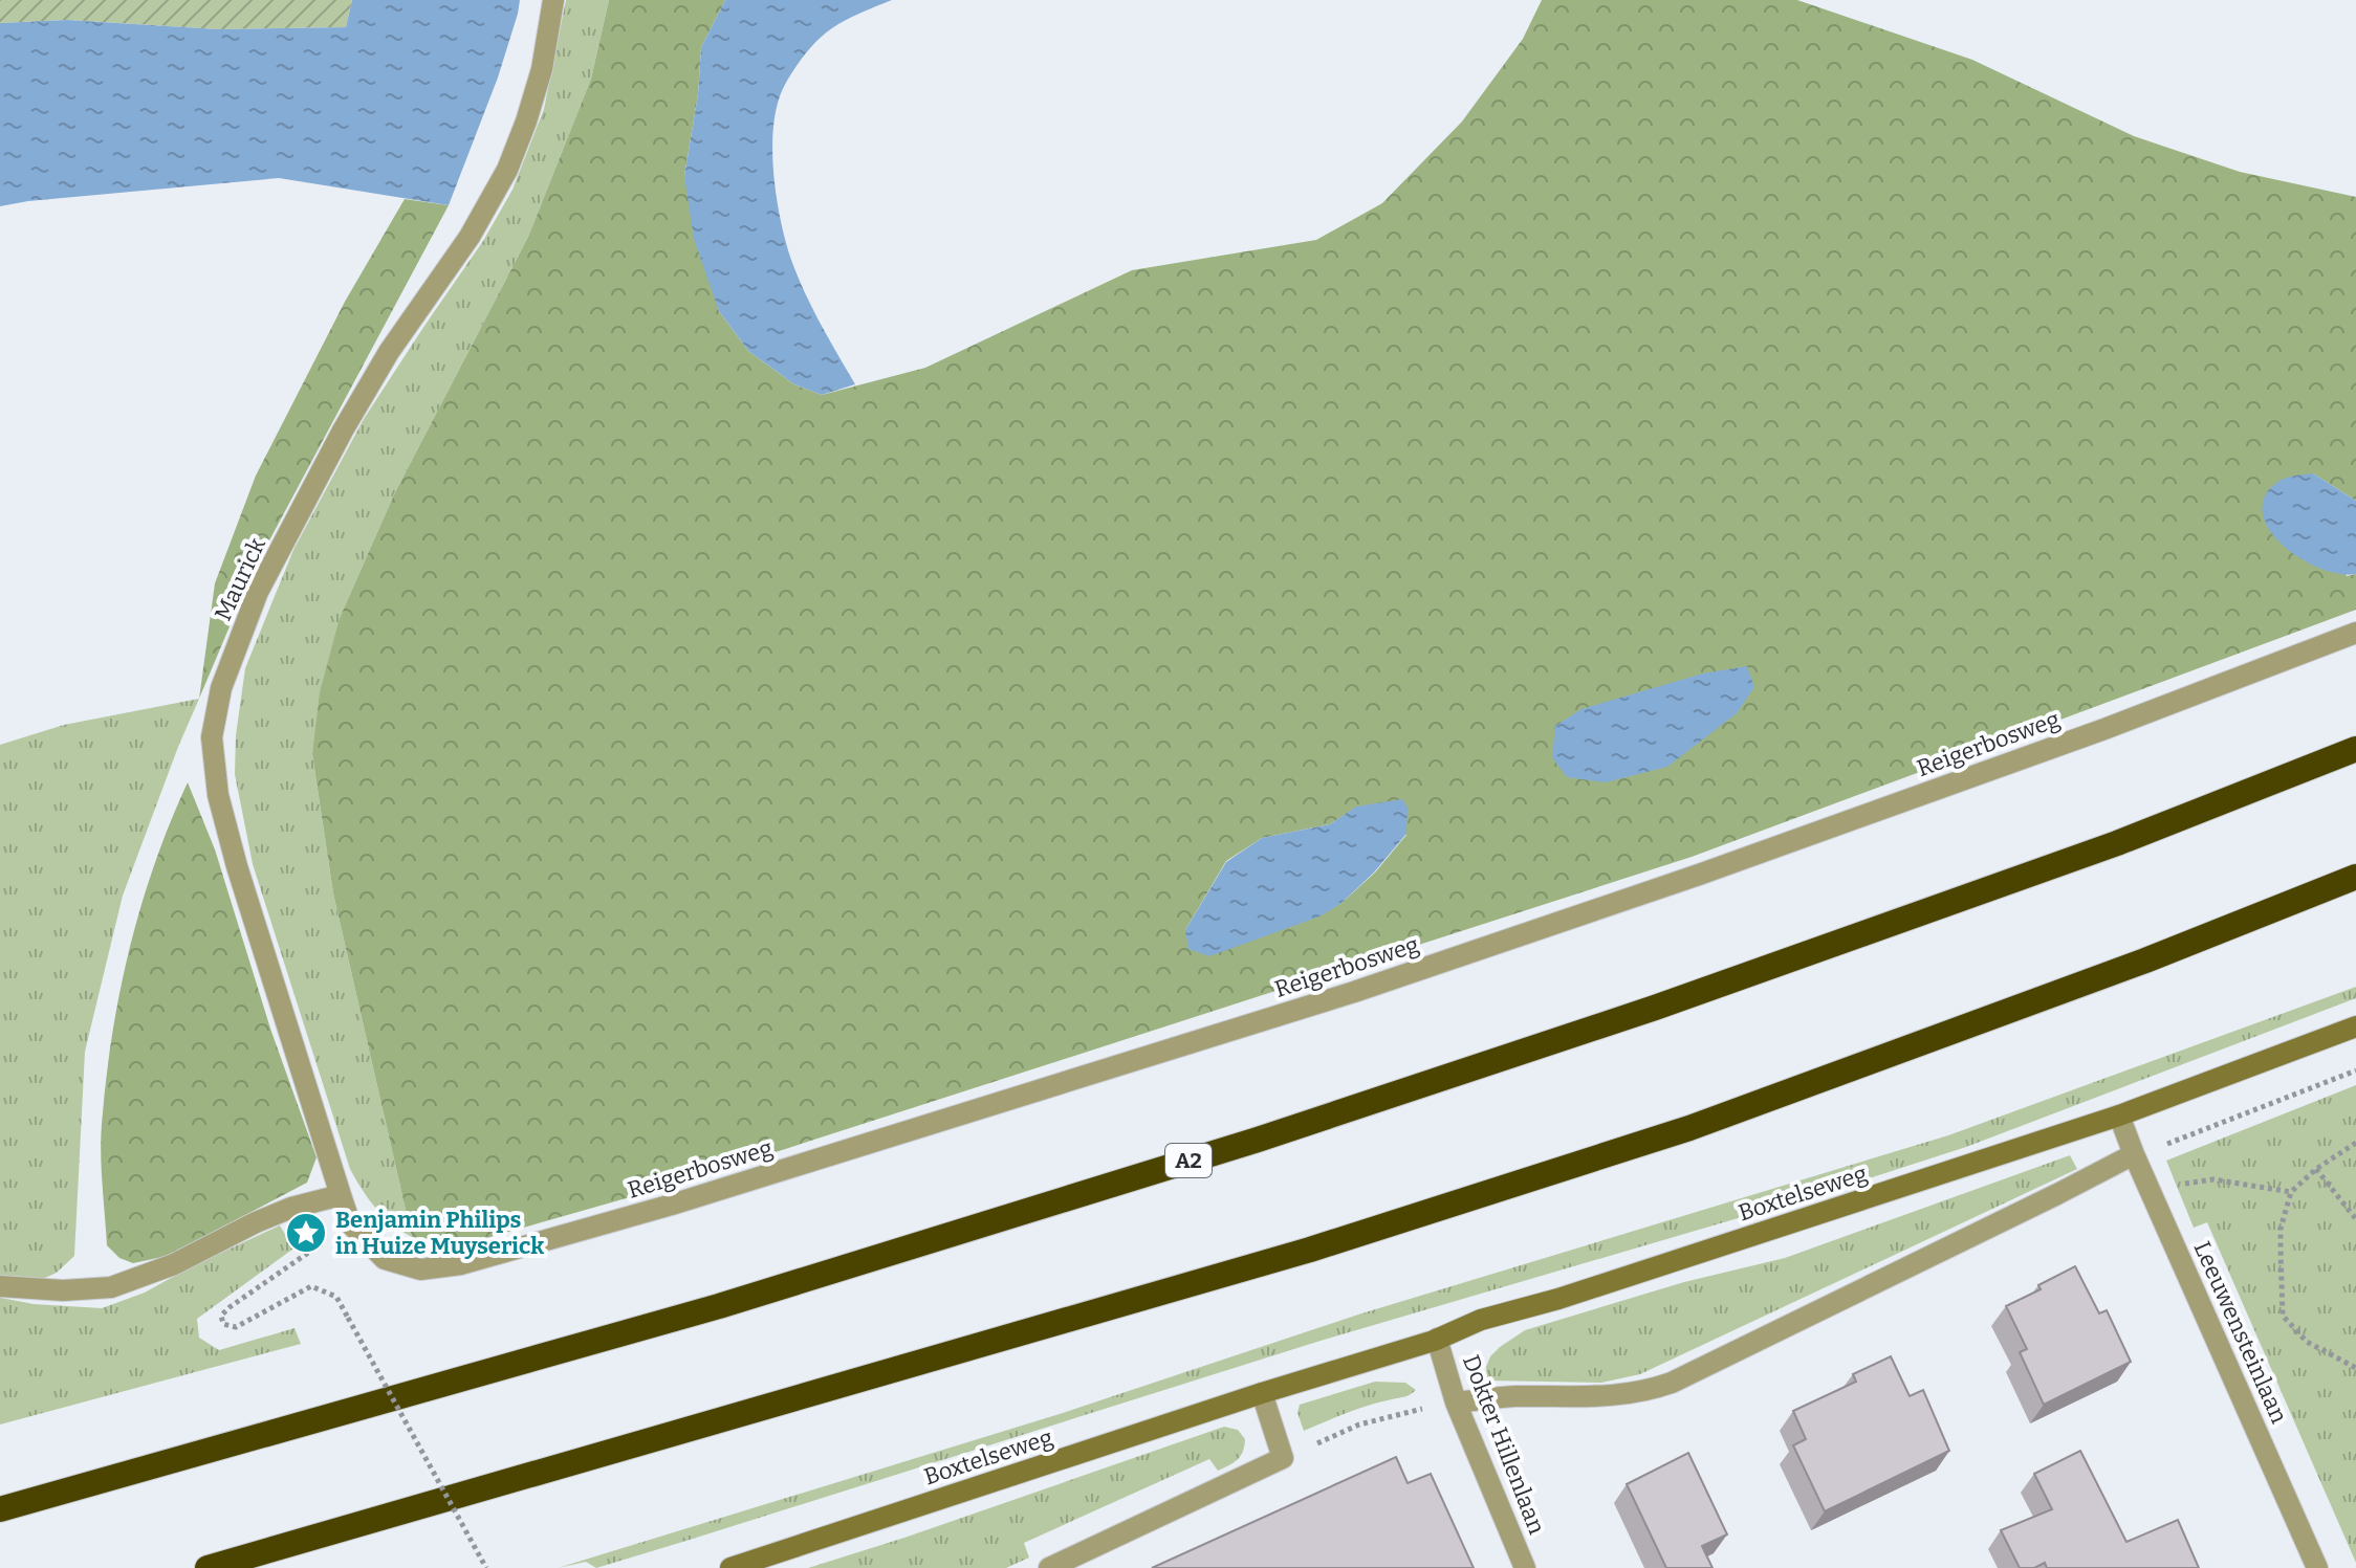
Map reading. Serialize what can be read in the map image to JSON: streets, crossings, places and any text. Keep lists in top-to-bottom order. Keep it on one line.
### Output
{"streets":{"highway":["A2"],"street":["Maurick","Reigerbosweg","Boxtelseweg","Leeuwensteinlaan","Dokter Hillenlaan"]},"crossings":[["Maurick","Reigerbosweg"],["Boxtelseweg","Leeuwensteinlaan"],["Boxtelseweg","Dokter Hillenlaan"]],"places":{"place":["Benjamin Philips in Huize Muyserick"]}}
